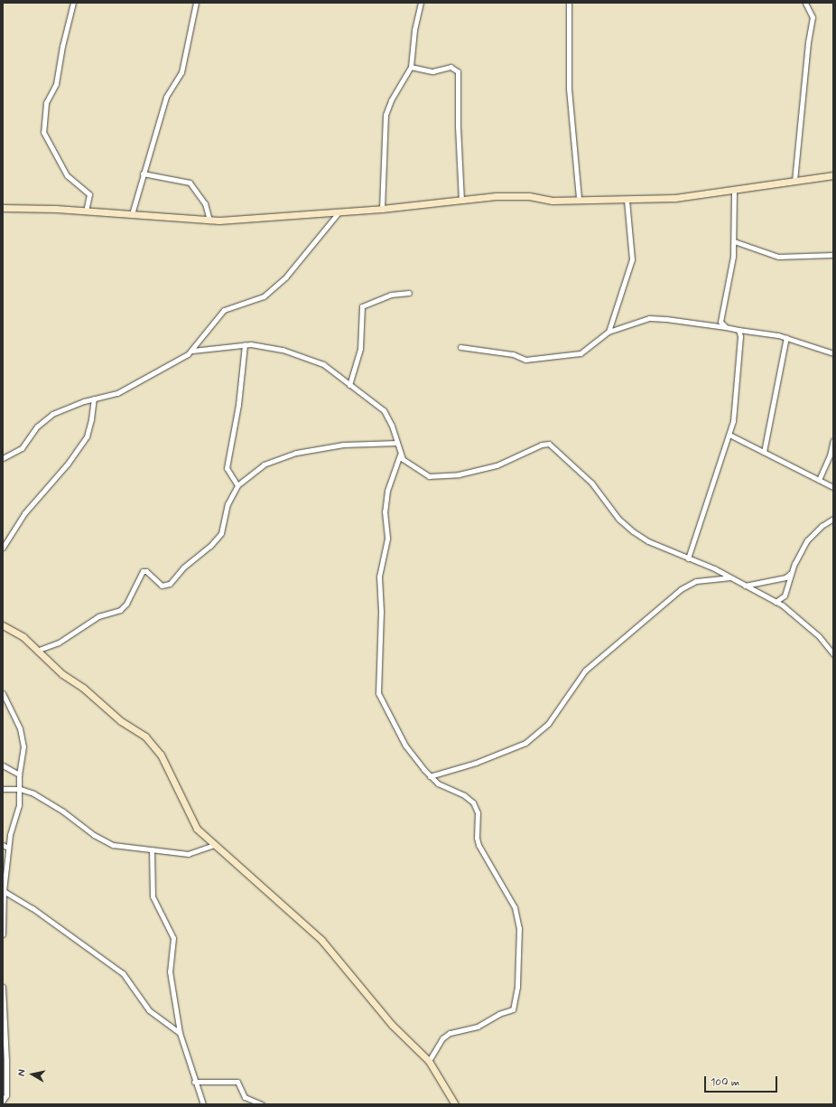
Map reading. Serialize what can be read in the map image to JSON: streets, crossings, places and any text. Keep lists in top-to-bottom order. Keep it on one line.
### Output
{"scale_bar":"100 m","north":"left"}
